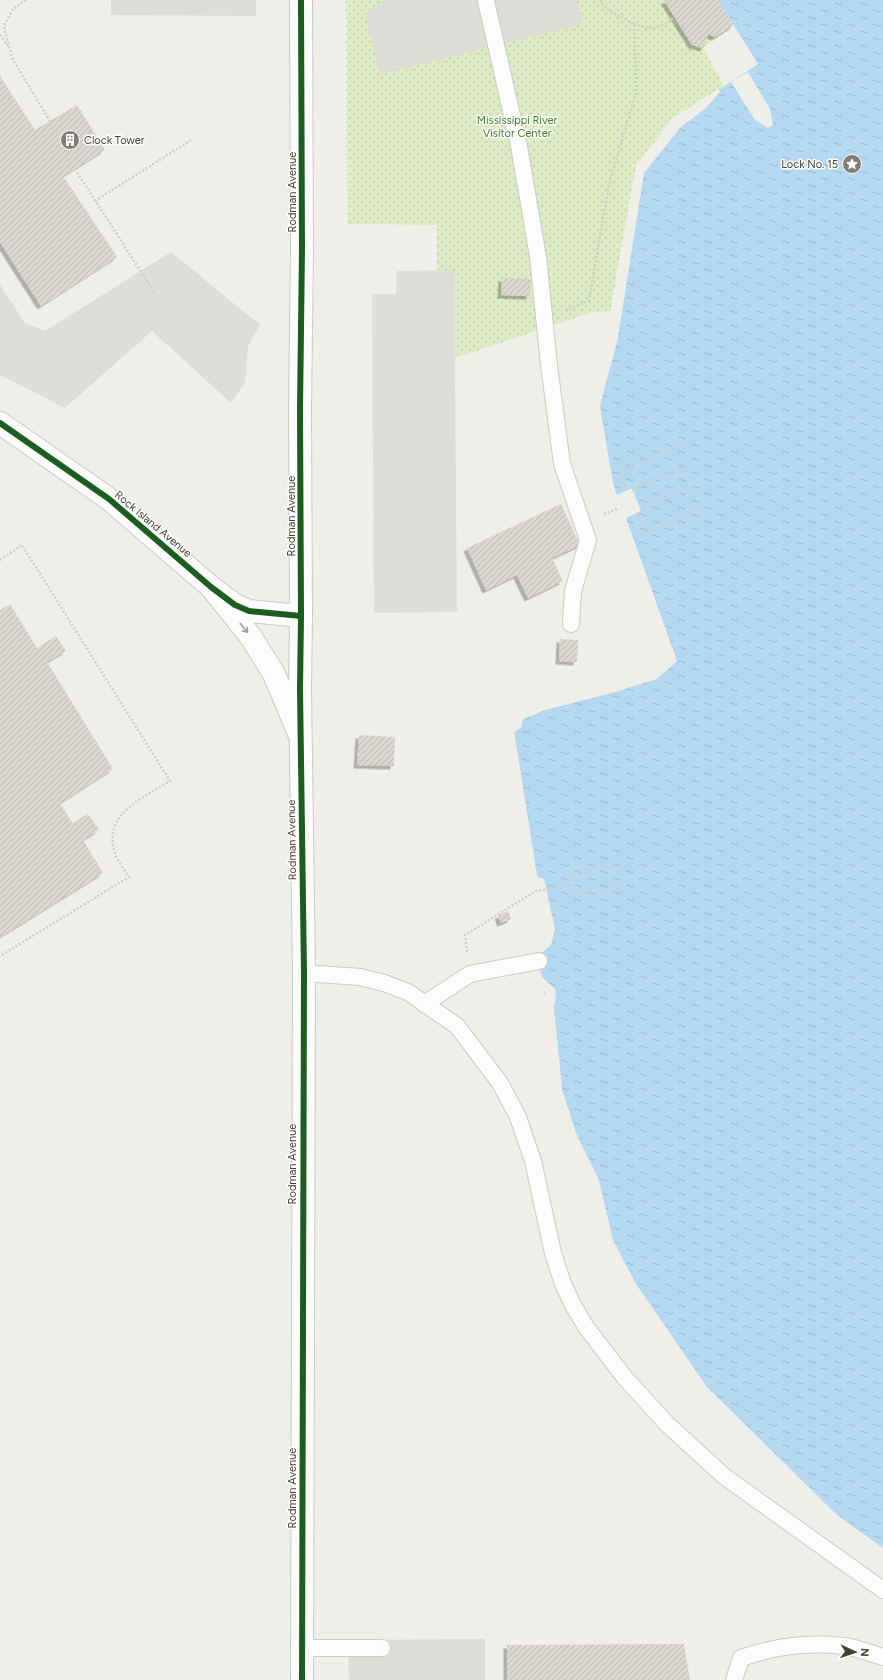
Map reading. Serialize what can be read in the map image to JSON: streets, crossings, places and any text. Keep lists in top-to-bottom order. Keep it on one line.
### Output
{"streets":{"street":["Rodman Avenue","Rock Island Avenue"]},"crossings":[["Rodman Avenue","Rock Island Avenue"]],"parks":["Mississippi River Visitor Center"],"places":{"building":["Clock Tower"],"place":["Lock No. 15"]},"north":"right"}
